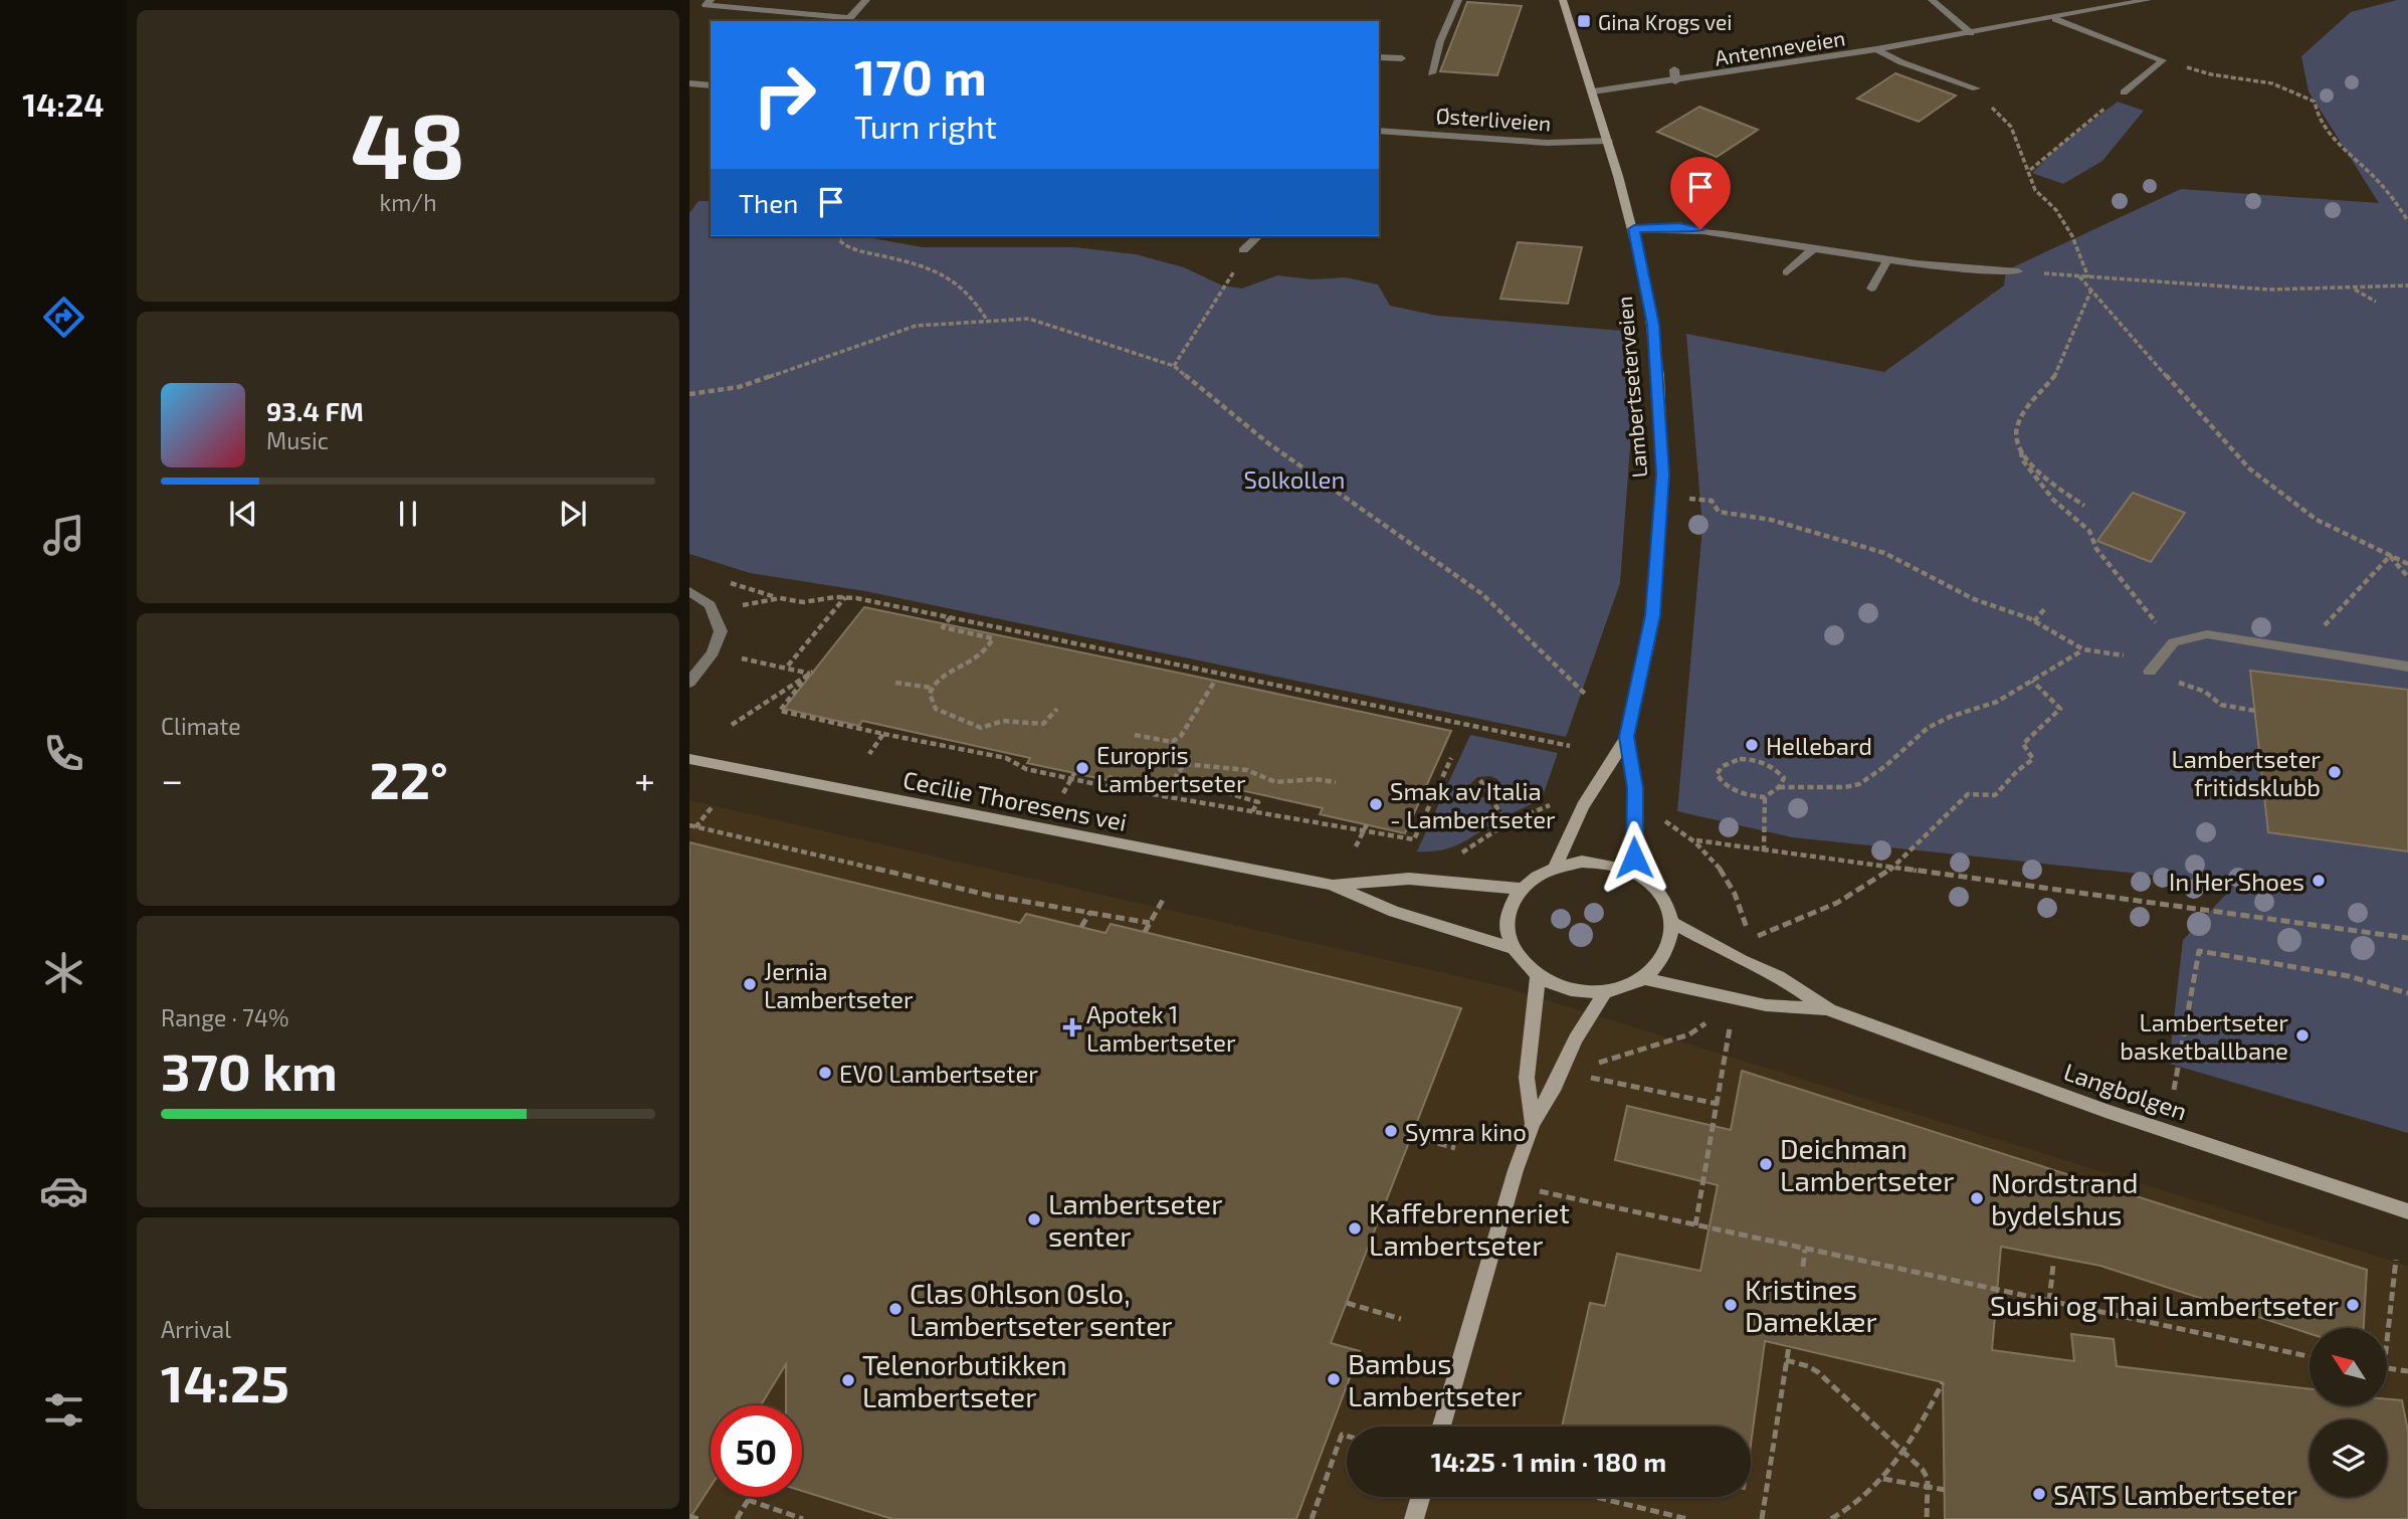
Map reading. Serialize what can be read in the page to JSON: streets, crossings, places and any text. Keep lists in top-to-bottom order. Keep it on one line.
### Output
{"streets":{"main road":["Lambertseterveien","Cecilie Thoresens vei","Langbølgen"],"street":["Antenneveien","Østerliveien"]},"crossings":[["Antenneveien","Lambertseterveien"],["Østerliveien","Lambertseterveien"],["Lambertseterveien","Cecilie Thoresens vei"],["Lambertseterveien","Langbølgen"],["Cecilie Thoresens vei","Langbølgen"]],"parks":["Solkollen"],"places":{"transit":["Gina Krogs vei"],"other":["Hellebard","Europris Lambertseter","Lambertseter fritidsklubb","Smak av Italia - Lambertseter","In Her Shoes","Jernia Lambertseter","Lambertseter basketballbane","EVO Lambertseter","Symra kino","Deichman Lambertseter","Nordstrand bydelshus","Lambertseter senter","Kaffebrenneriet Lambertseter","Kristines Dameklær","Sushi og Thai Lambertseter","Clas Ohlson Oslo, Lambertseter senter","Bambus Lambertseter","Telenorbutikken Lambertseter","SATS Lambertseter"],"health":["Apotek 1 Lambertseter"]},"north":"top left","page":{"tabs":"14:24","tile":[["48","km/h"],"Climate",["Range · 74%","370 km"],["Arrival","14:25"]],"turn":["170 m","Turn right"],"then":"Then","song":["93.4 FM","Music"],"heat":["−","22°","+"],"limit":"50","trip":"14:25 · 1 min · 180 m"}}
